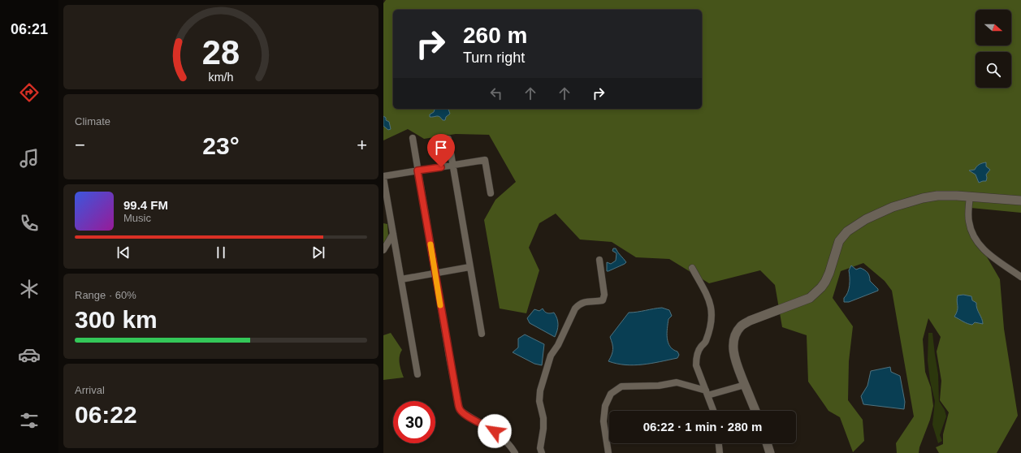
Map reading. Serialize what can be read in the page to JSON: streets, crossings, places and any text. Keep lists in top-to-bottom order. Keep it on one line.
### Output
{"north":"right","page":{"tabs":"06:21","turn":["260 m","Turn right"],"tile":["Climate",["Range · 60%","300 km"],["Arrival","06:22"]],"heat":["−","23°","+"],"song":["99.4 FM","Music"],"limit":"30","trip":"06:22 · 1 min · 280 m","gauge":["28","km/h"]}}
